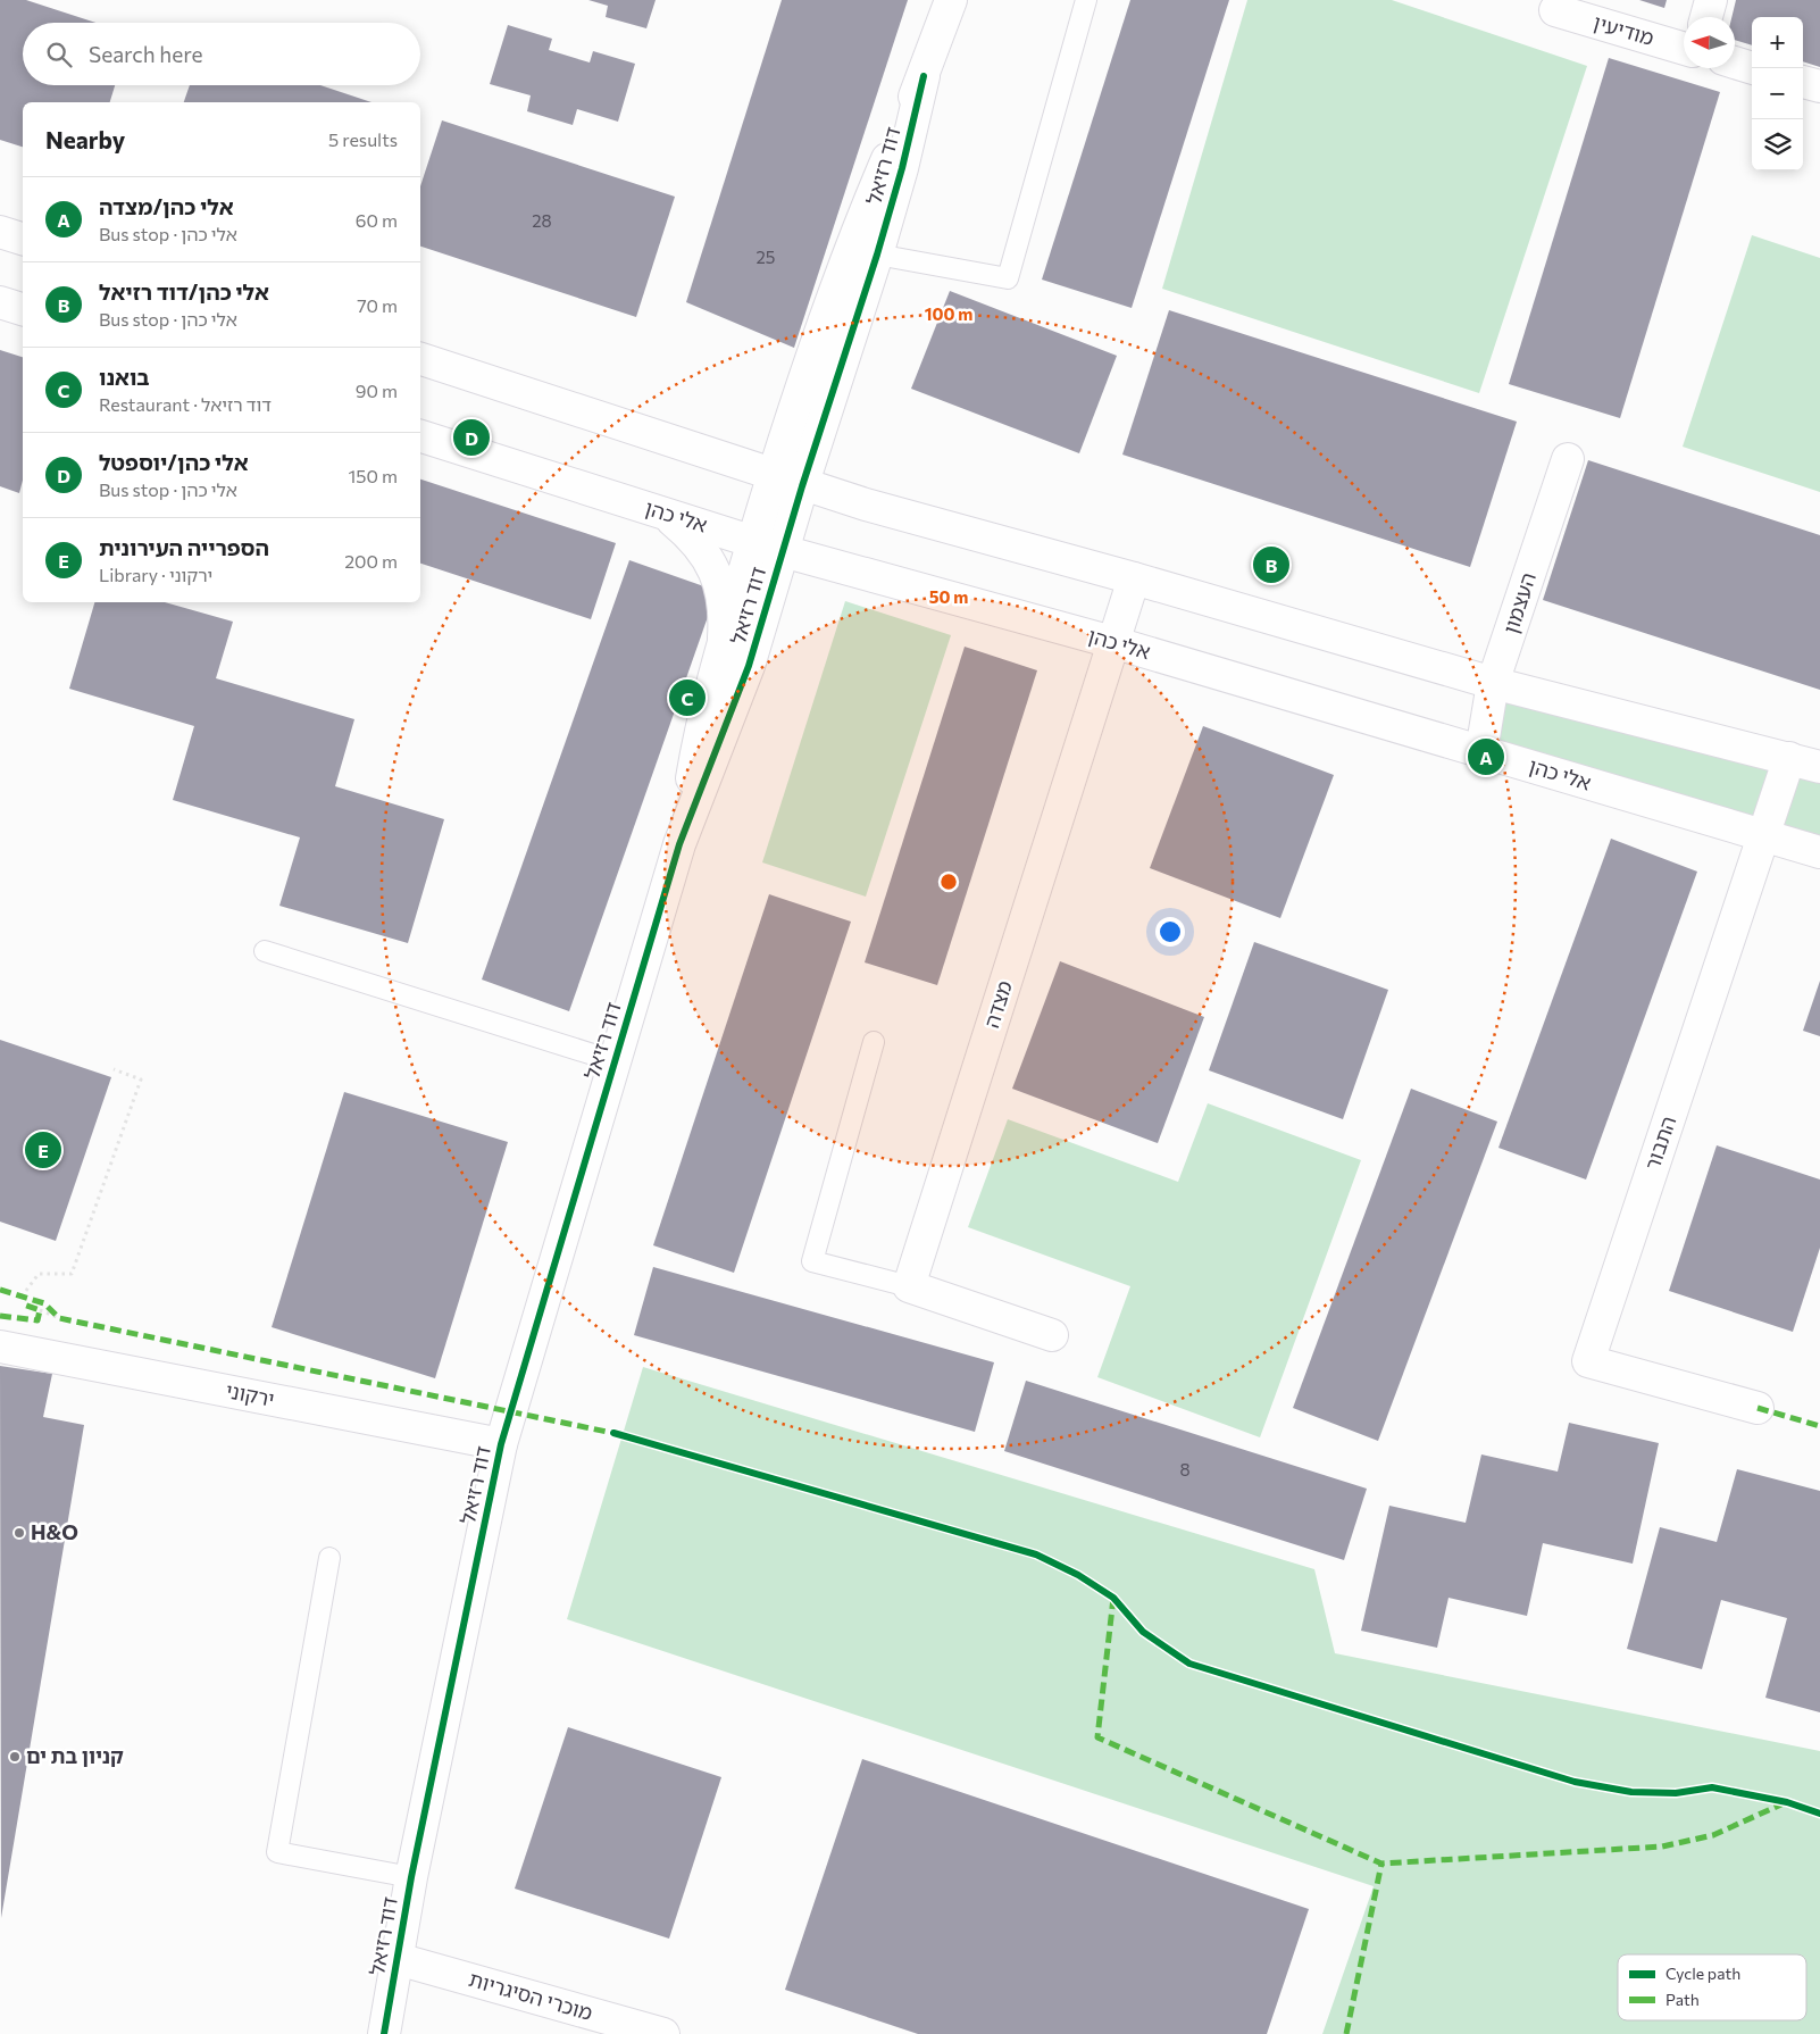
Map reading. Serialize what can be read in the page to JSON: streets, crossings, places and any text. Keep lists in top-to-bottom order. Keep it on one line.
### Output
{"streets":{"street":["מודיעין","דוד רזיאל","אלי כהן","העצמון","מצדה","התבור","ירקוני","מוכרי הסיגריות"]},"crossings":[["דוד רזיאל","אלי כהן"],["דוד רזיאל","ירקוני"],["דוד רזיאל","מוכרי הסיגריות"],["אלי כהן","העצמון"],["אלי כהן","מצדה"],["אלי כהן","התבור"]],"places":["H&O","קניון בת ים"],"house_numbers":["28","25","8"],"legend":["Cycle path","Path"],"north":"left","page":{"map_buttons":["+","−"],"search":"Search here","heading":["Nearby","5 results"],"list":[{"mark":"A","name":"אלי כהן/מצדה","note":"Bus stop · אלי כהן","value":"60 m"},{"mark":"B","name":"אלי כהן/דוד רזיאל","note":"Bus stop · אלי כהן","value":"70 m"},{"mark":"C","name":"בואנו","note":"Restaurant · דוד רזיאל","value":"90 m"},{"mark":"D","name":"אלי כהן/יוספטל","note":"Bus stop · אלי כהן","value":"150 m"},{"mark":"E","name":"הספרייה העירונית","note":"Library · ירקוני","value":"200 m"}],"pins":["D","B","C","A","E"]},"rings":["100 m","50 m"]}
